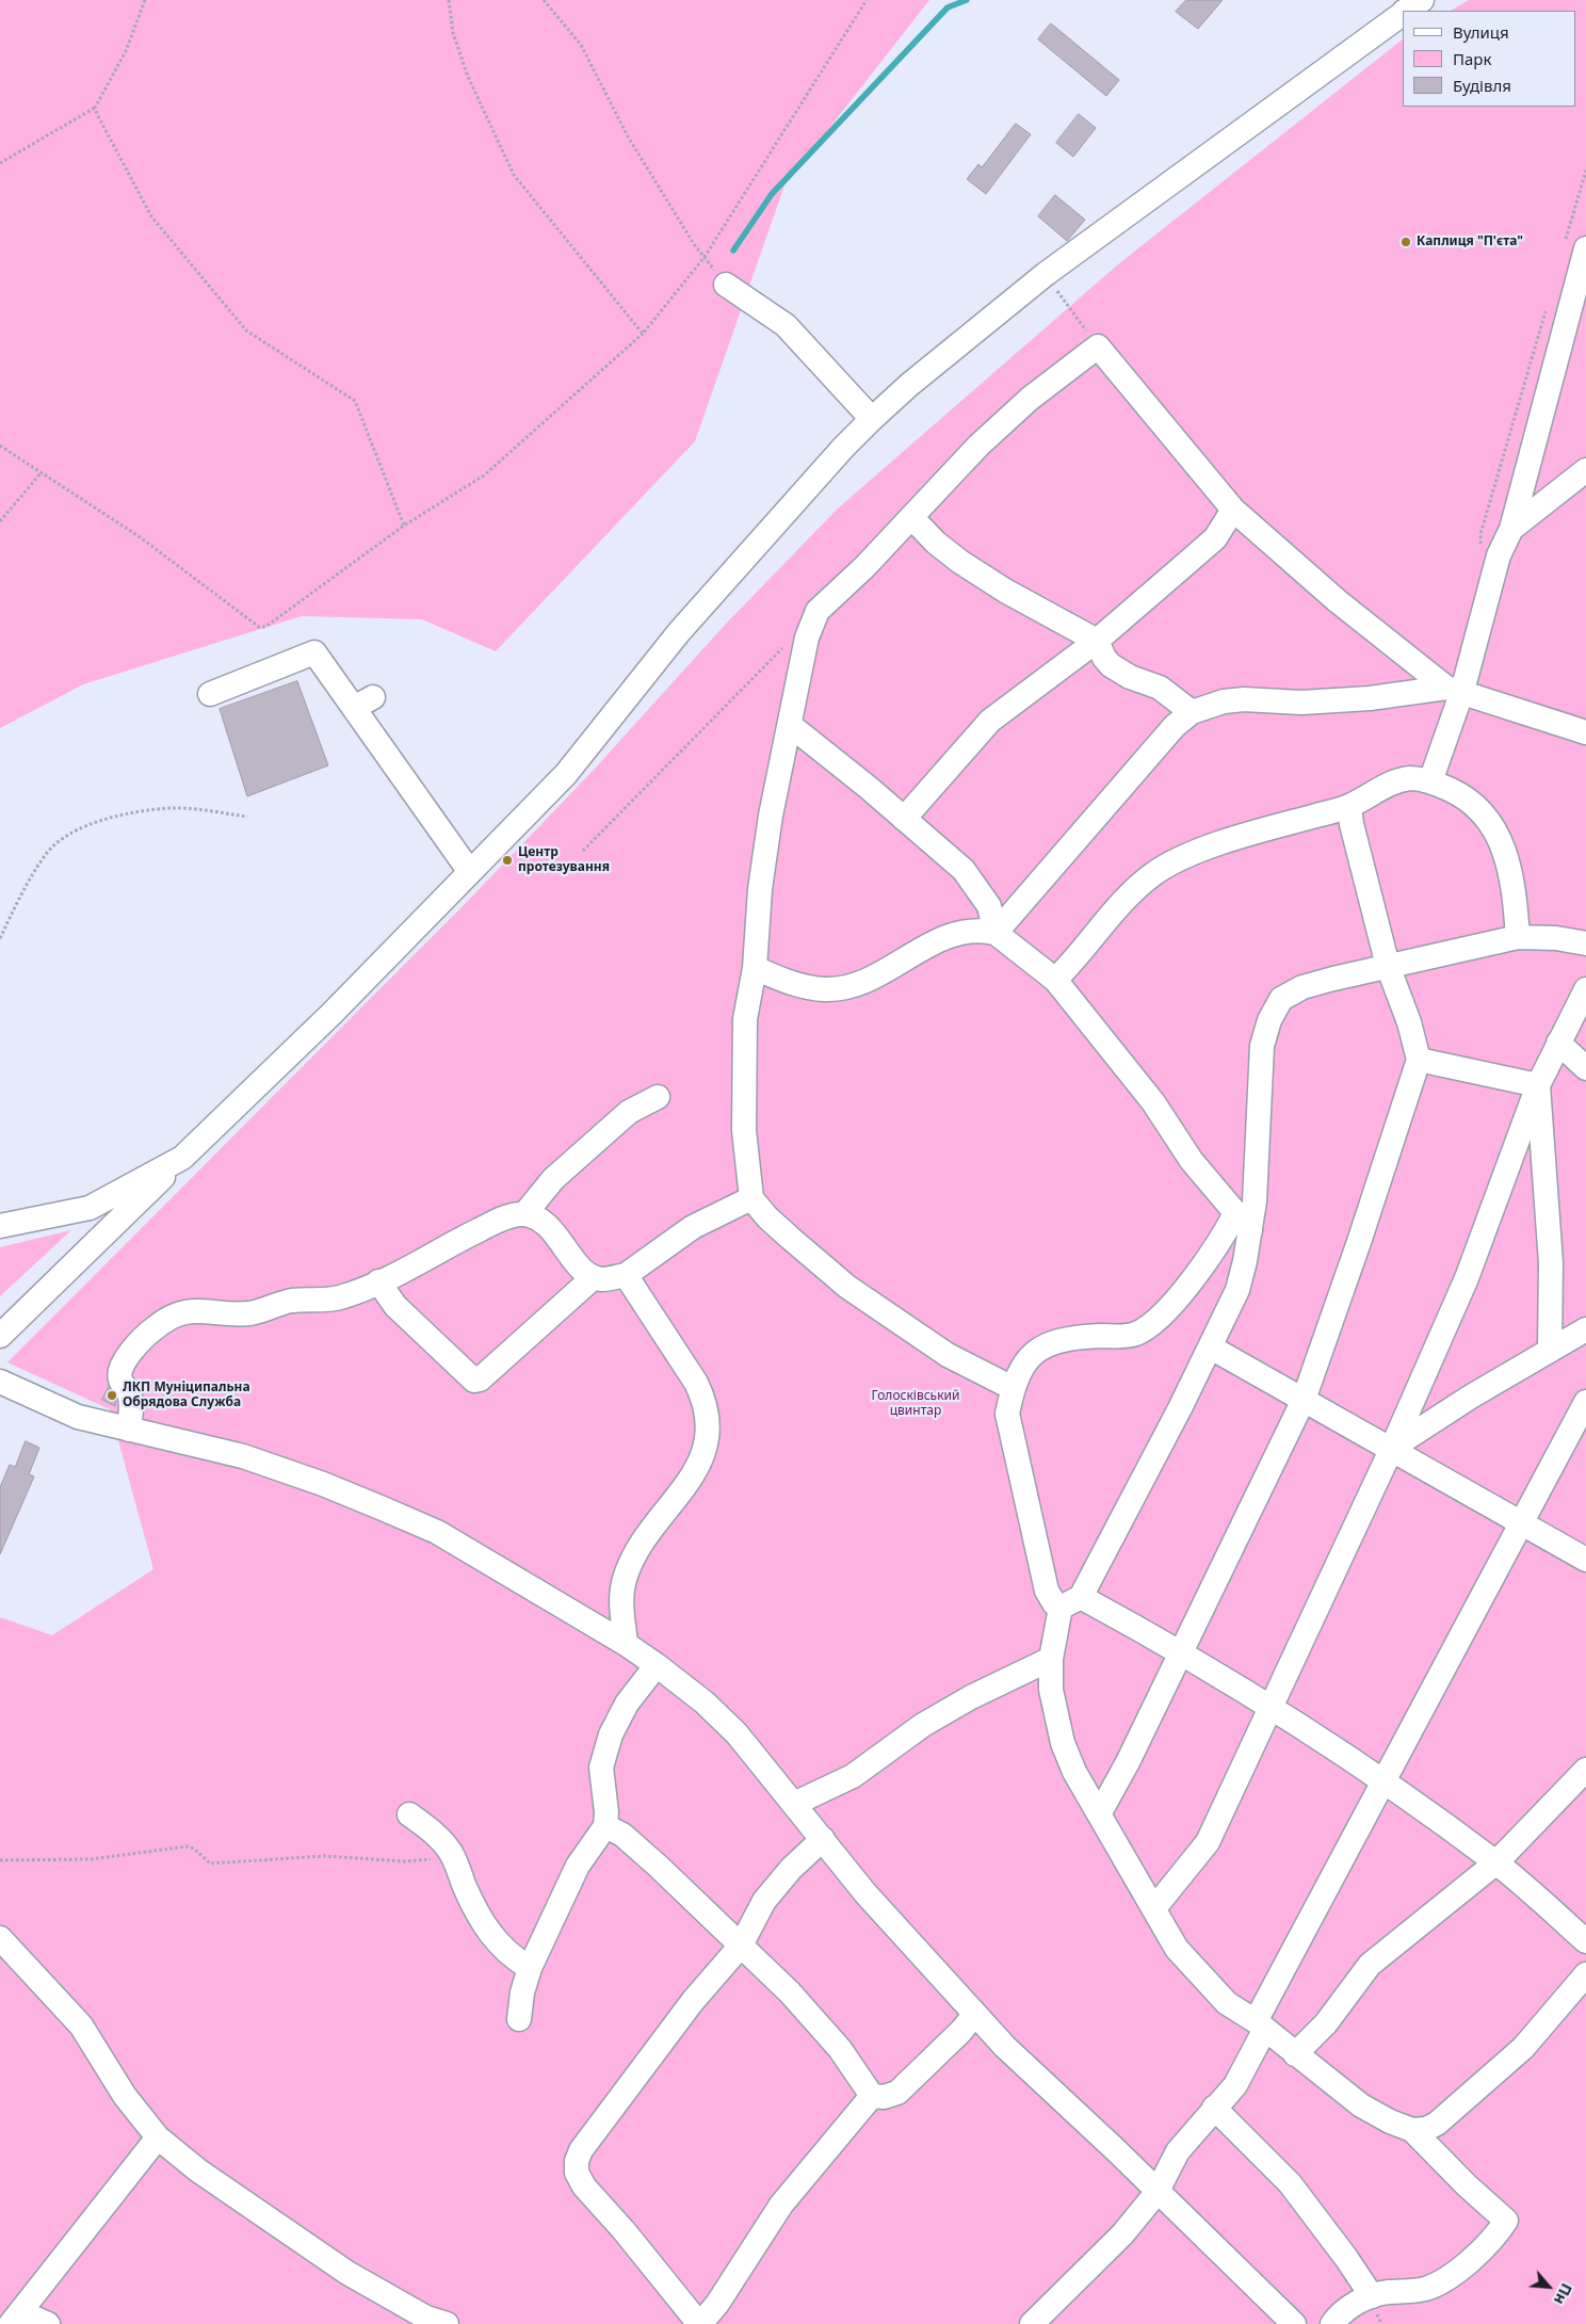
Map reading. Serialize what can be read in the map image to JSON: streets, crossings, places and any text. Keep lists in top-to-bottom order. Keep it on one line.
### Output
{"parks":["Голосківський цвинтар"],"places":["Каплиця \"П'єта\"","Центр протезування","ЛКП Муніципальна Обрядова Служба"],"legend":["Вулиця","Парк","Будівля"],"north":"bottom right"}
